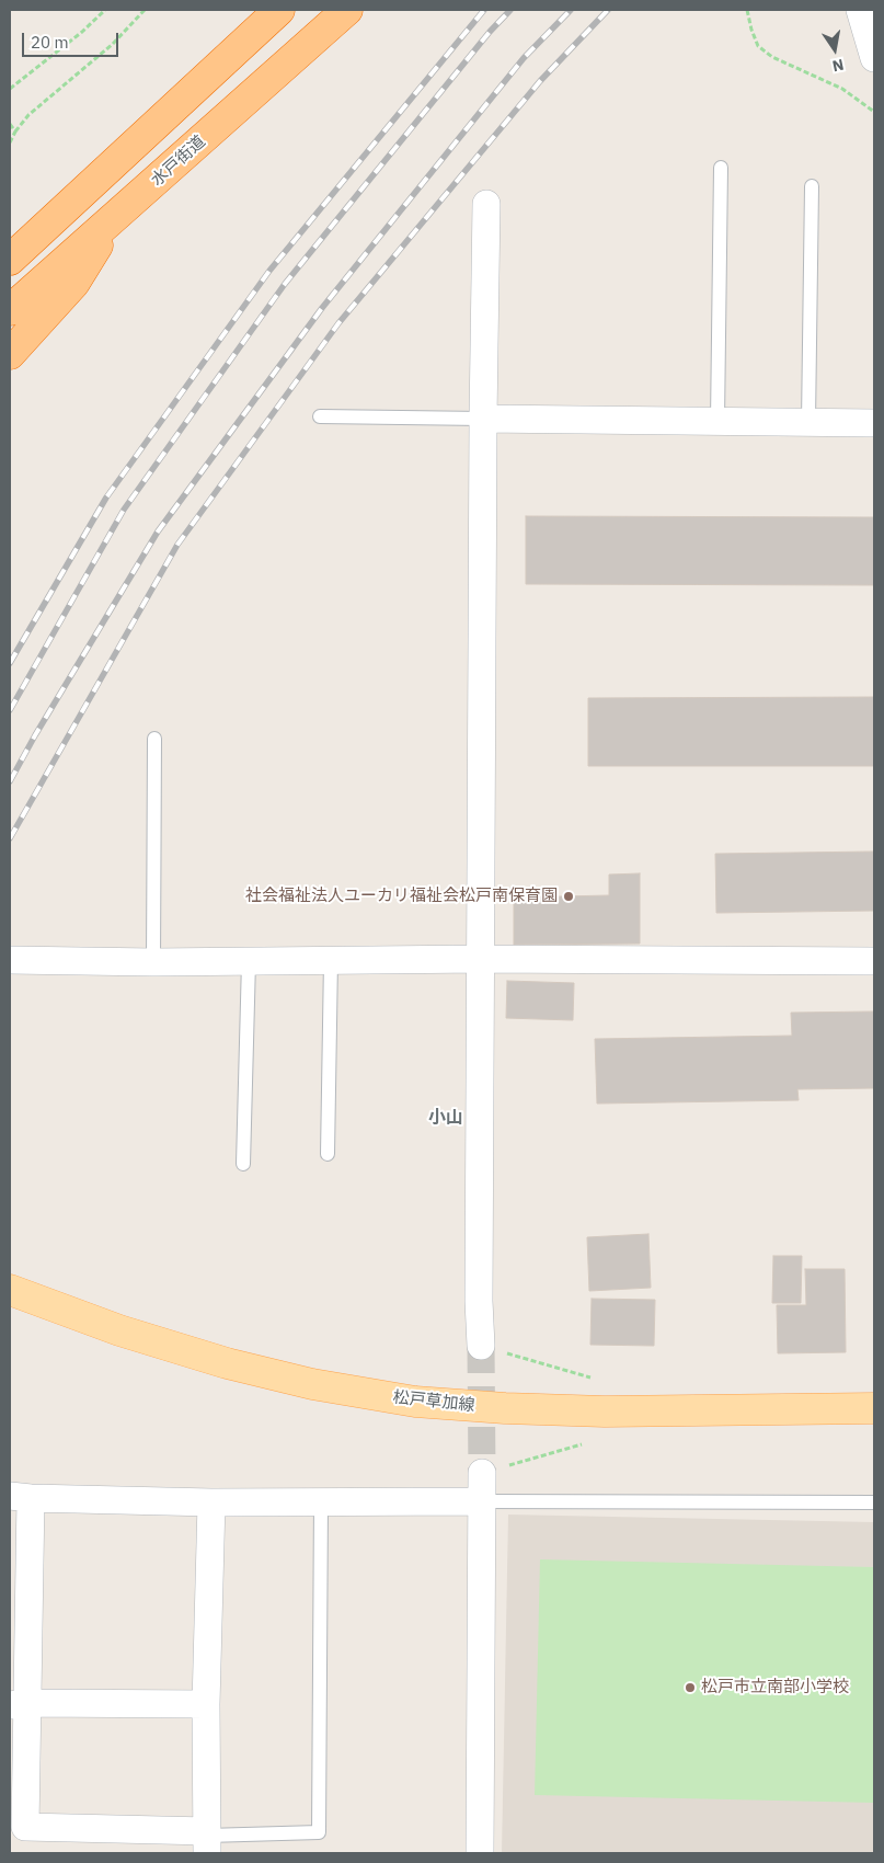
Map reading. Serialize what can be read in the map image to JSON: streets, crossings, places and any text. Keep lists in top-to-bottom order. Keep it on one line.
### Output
{"streets":{"highway":["水戸街道"],"main road":["松戸草加線"]},"districts":["小山"],"places":["社会福祉法人ユーカリ福祉会松戸南保育園","松戸市立南部小学校"],"scale_bar":"20 m","north":"bottom"}
